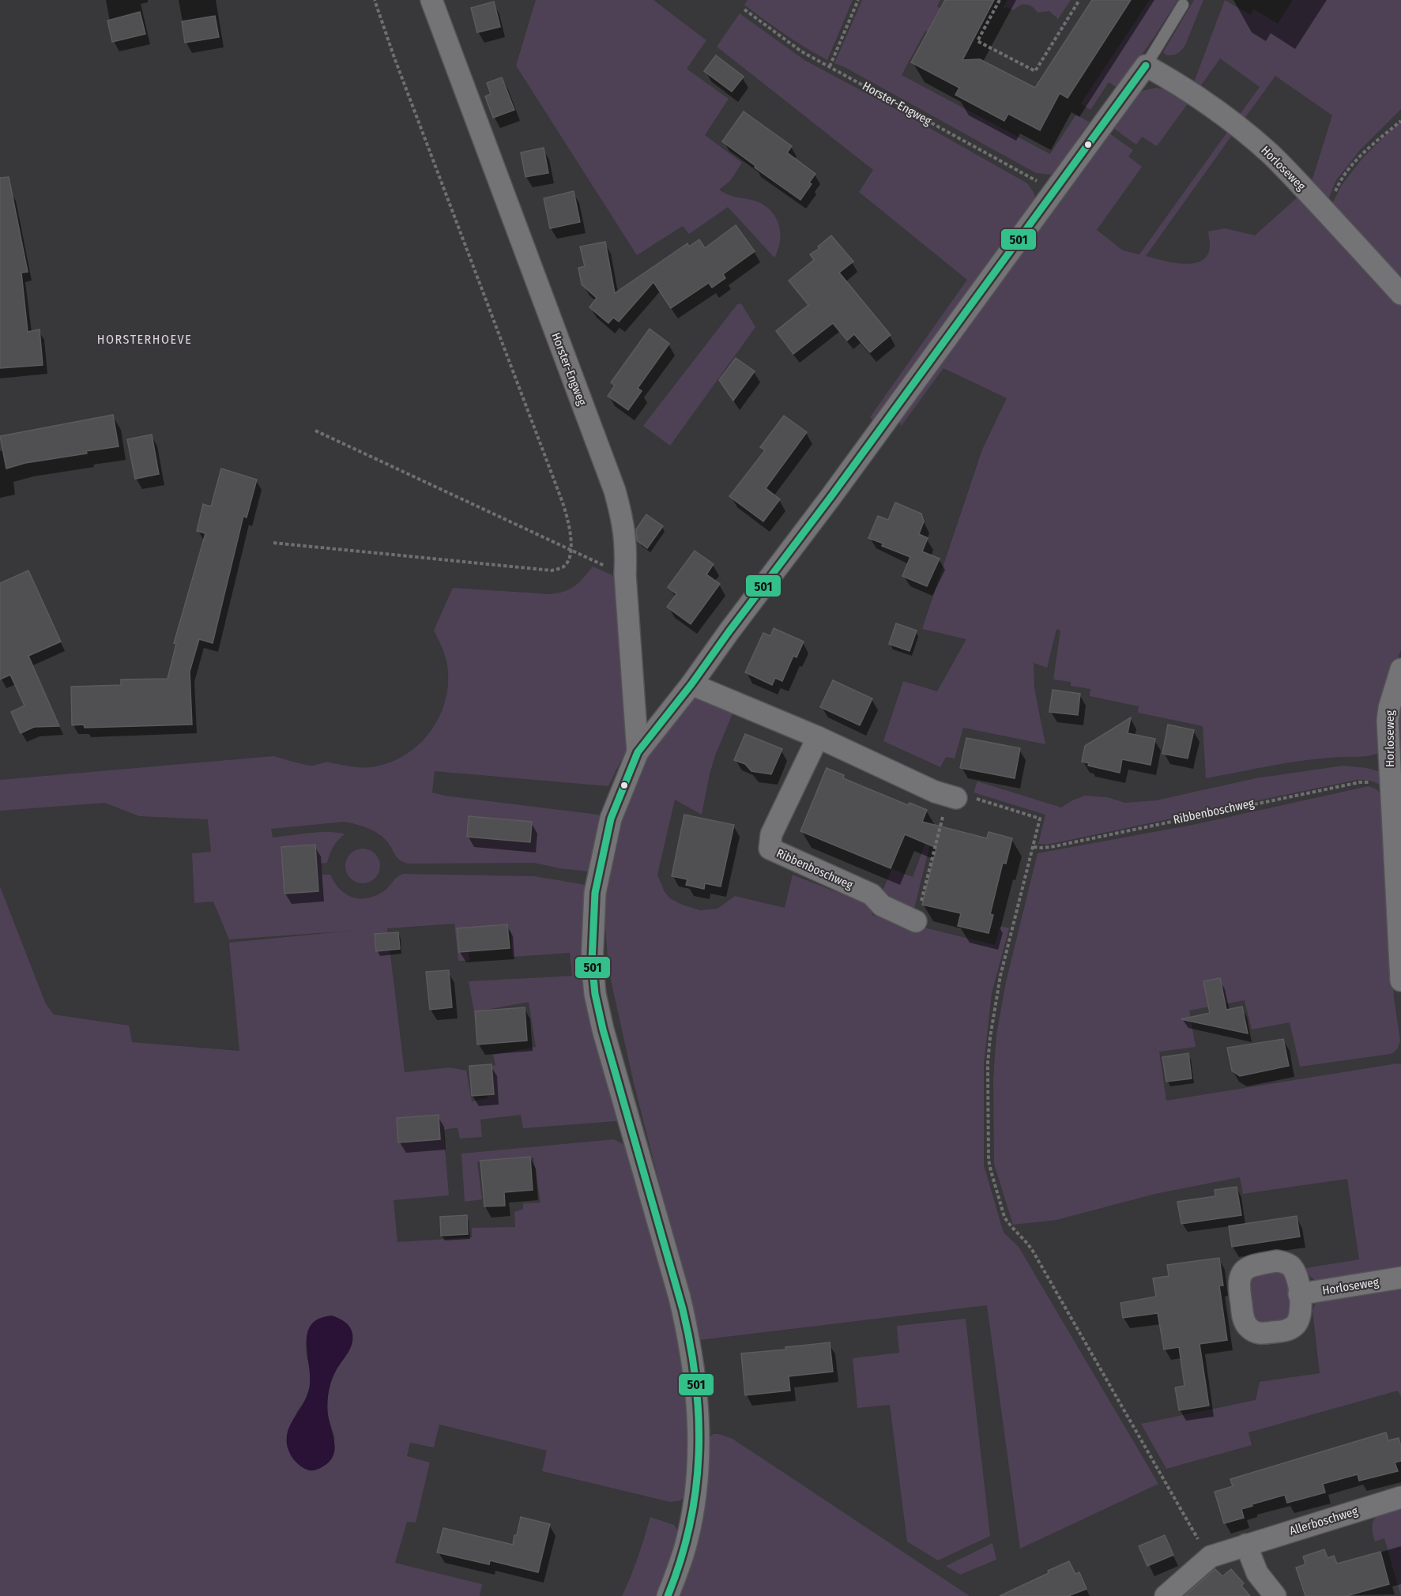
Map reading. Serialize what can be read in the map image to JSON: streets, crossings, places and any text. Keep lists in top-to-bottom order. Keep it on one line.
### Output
{"streets":{"street":["Horster-Engweg","Horloseweg","Ribbenboschweg","Allerboschweg"]},"crossings":[["Horster-Engweg","Horloseweg"],["Horloseweg","Ribbenboschweg"]],"districts":["HORSTERHOEVE"],"lines":["transit line 501"]}
